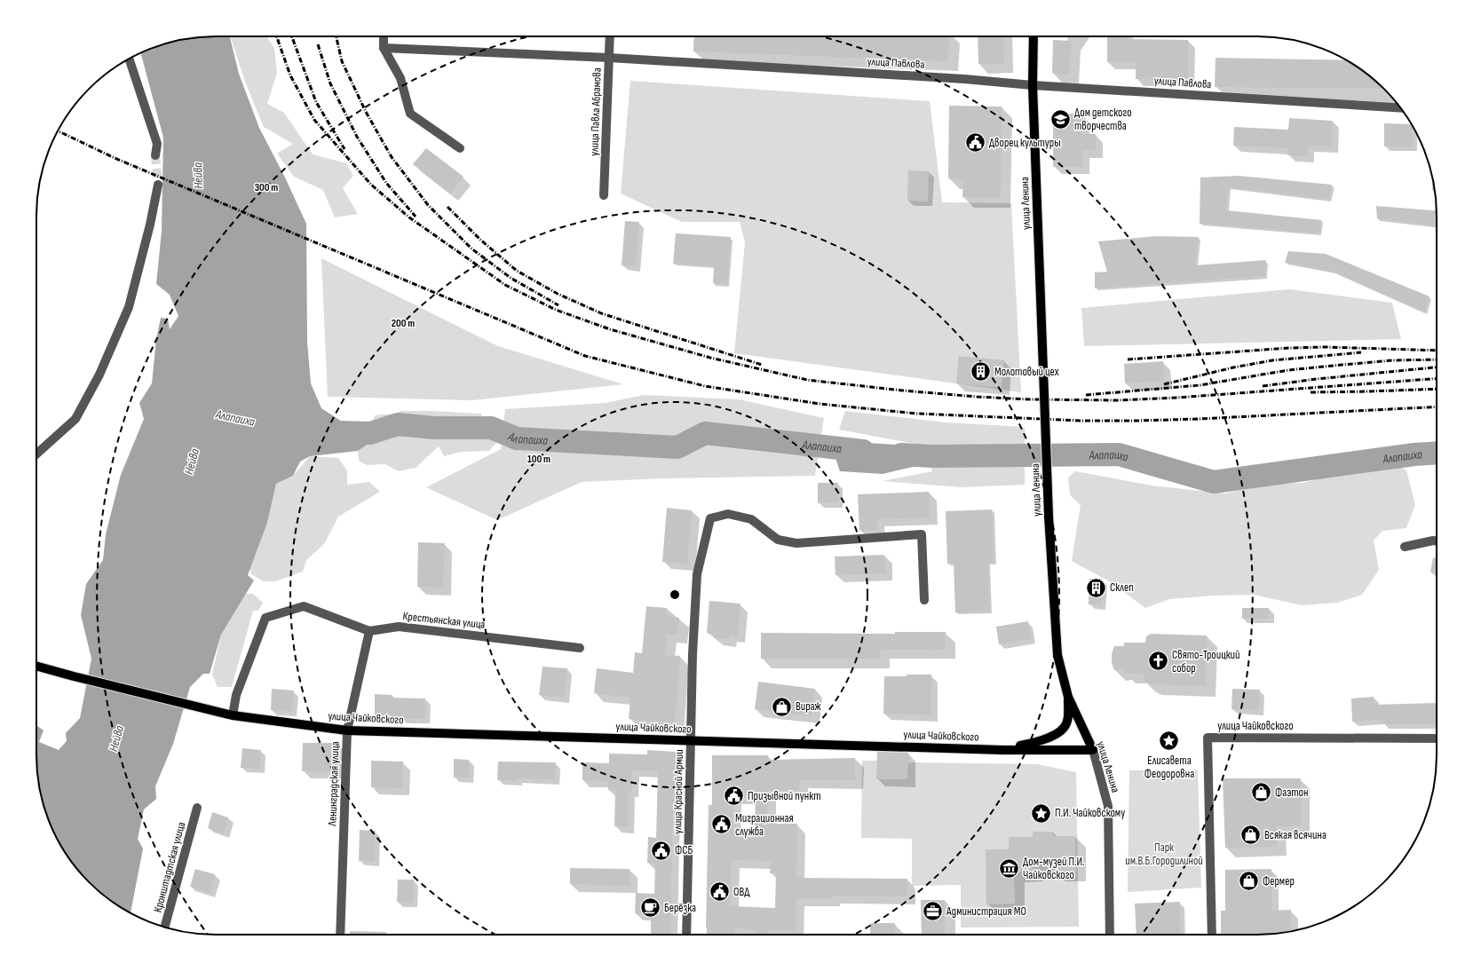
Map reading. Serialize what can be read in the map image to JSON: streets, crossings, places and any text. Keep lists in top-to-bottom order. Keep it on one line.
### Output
{"streets":{"main road":["улица Ленина","улица Чайковского"],"street":["улица Павлова","улица Павла Абрамова","Крестьянская улица","Ленинградская улица","улица Красной Армии","Кронштадтская улица"]},"crossings":[["улица Павлова","улица Павла Абрамова"],["улица Павлова","улица Ленина"],["улица Ленина","улица Чайковского"],["Крестьянская улица","улица Чайковского"],["Крестьянская улица","Ленинградская улица"],["улица Чайковского","Ленинградская улица"],["улица Чайковского","улица Красной Армии"]],"water":["Нейва","Алапаиха"],"parks":["Парк им.В.Б.Городилиной"],"places":{"school or university":["Дом детского творчества"],"public building":["Дворец культуры","Призывной пункт","Миграционная служба","ФСБ","ОВД"],"building":["Молотовый цех","Склеп"],"church":["Свято-Троицкий собор"],"shop":["Вираж","Фаэтон","Всякая всячина","Фермер"],"place":["Елисавета Феодоровна","П.И. Чайковскому"],"museum":["Дом-музей П.И. Чайковского"],"cafe":["Берёзка"],"office":["Администрация МО"]},"rings":["300 m","200 m","100 m"]}
